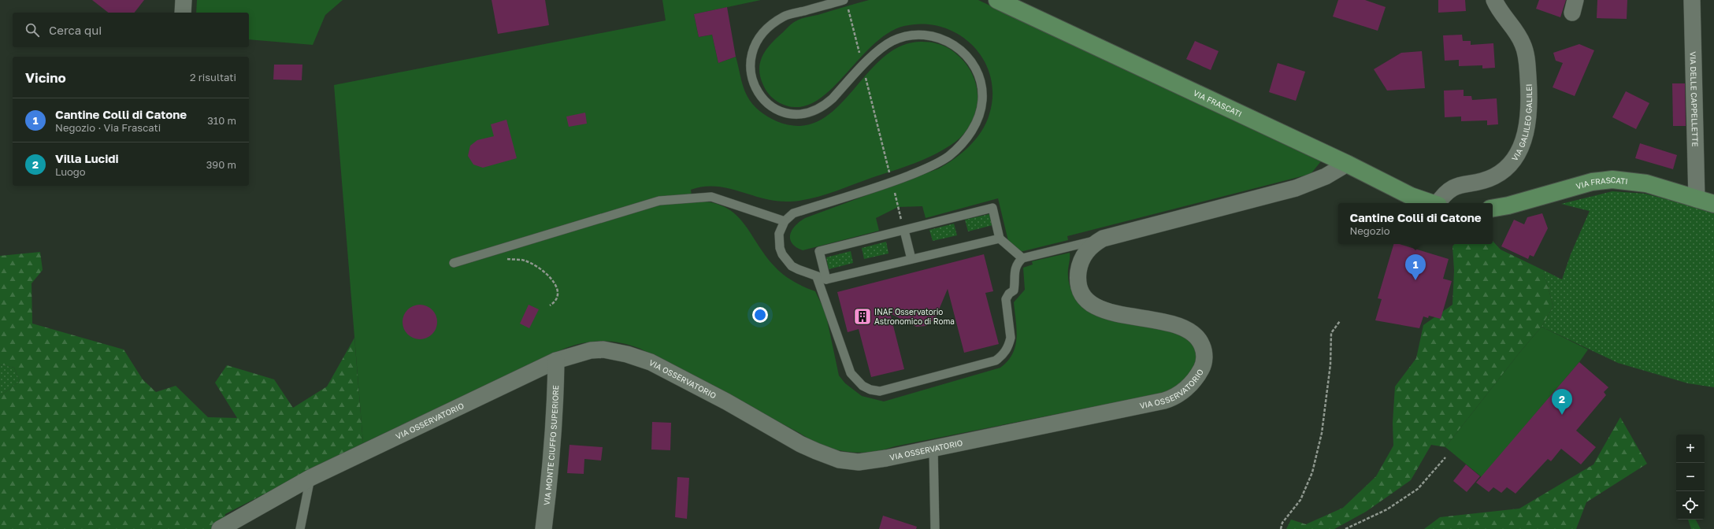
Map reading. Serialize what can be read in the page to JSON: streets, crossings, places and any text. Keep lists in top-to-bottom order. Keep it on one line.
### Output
{"streets":{"main road":["VIA FRASCATI"],"street":["VIA DELLE CAPPELLETTE","VIA GALILEO GALILEI","VIA OSSERVATORIO","VIA MONTE CIUFFO SUPERIORE"]},"crossings":[["VIA DELLE CAPPELLETTE","VIA FRASCATI"],["VIA FRASCATI","VIA OSSERVATORIO"],["VIA OSSERVATORIO","VIA MONTE CIUFFO SUPERIORE"]],"places":{"building":["INAF Osservatorio Astronomico di Roma"]},"page":{"search":"Cerca qui","heading":["Vicino","2 risultati"],"list":[{"mark":"1","name":"Cantine Colli di Catone","note":"Negozio · Via Frascati","value":"310 m"},{"mark":"2","name":"Villa Lucidi","note":"Luogo","value":"390 m"}],"popup":["Cantine Colli di Catone","Negozio"],"pins":["1","2"],"map_buttons":["+","−"]}}
